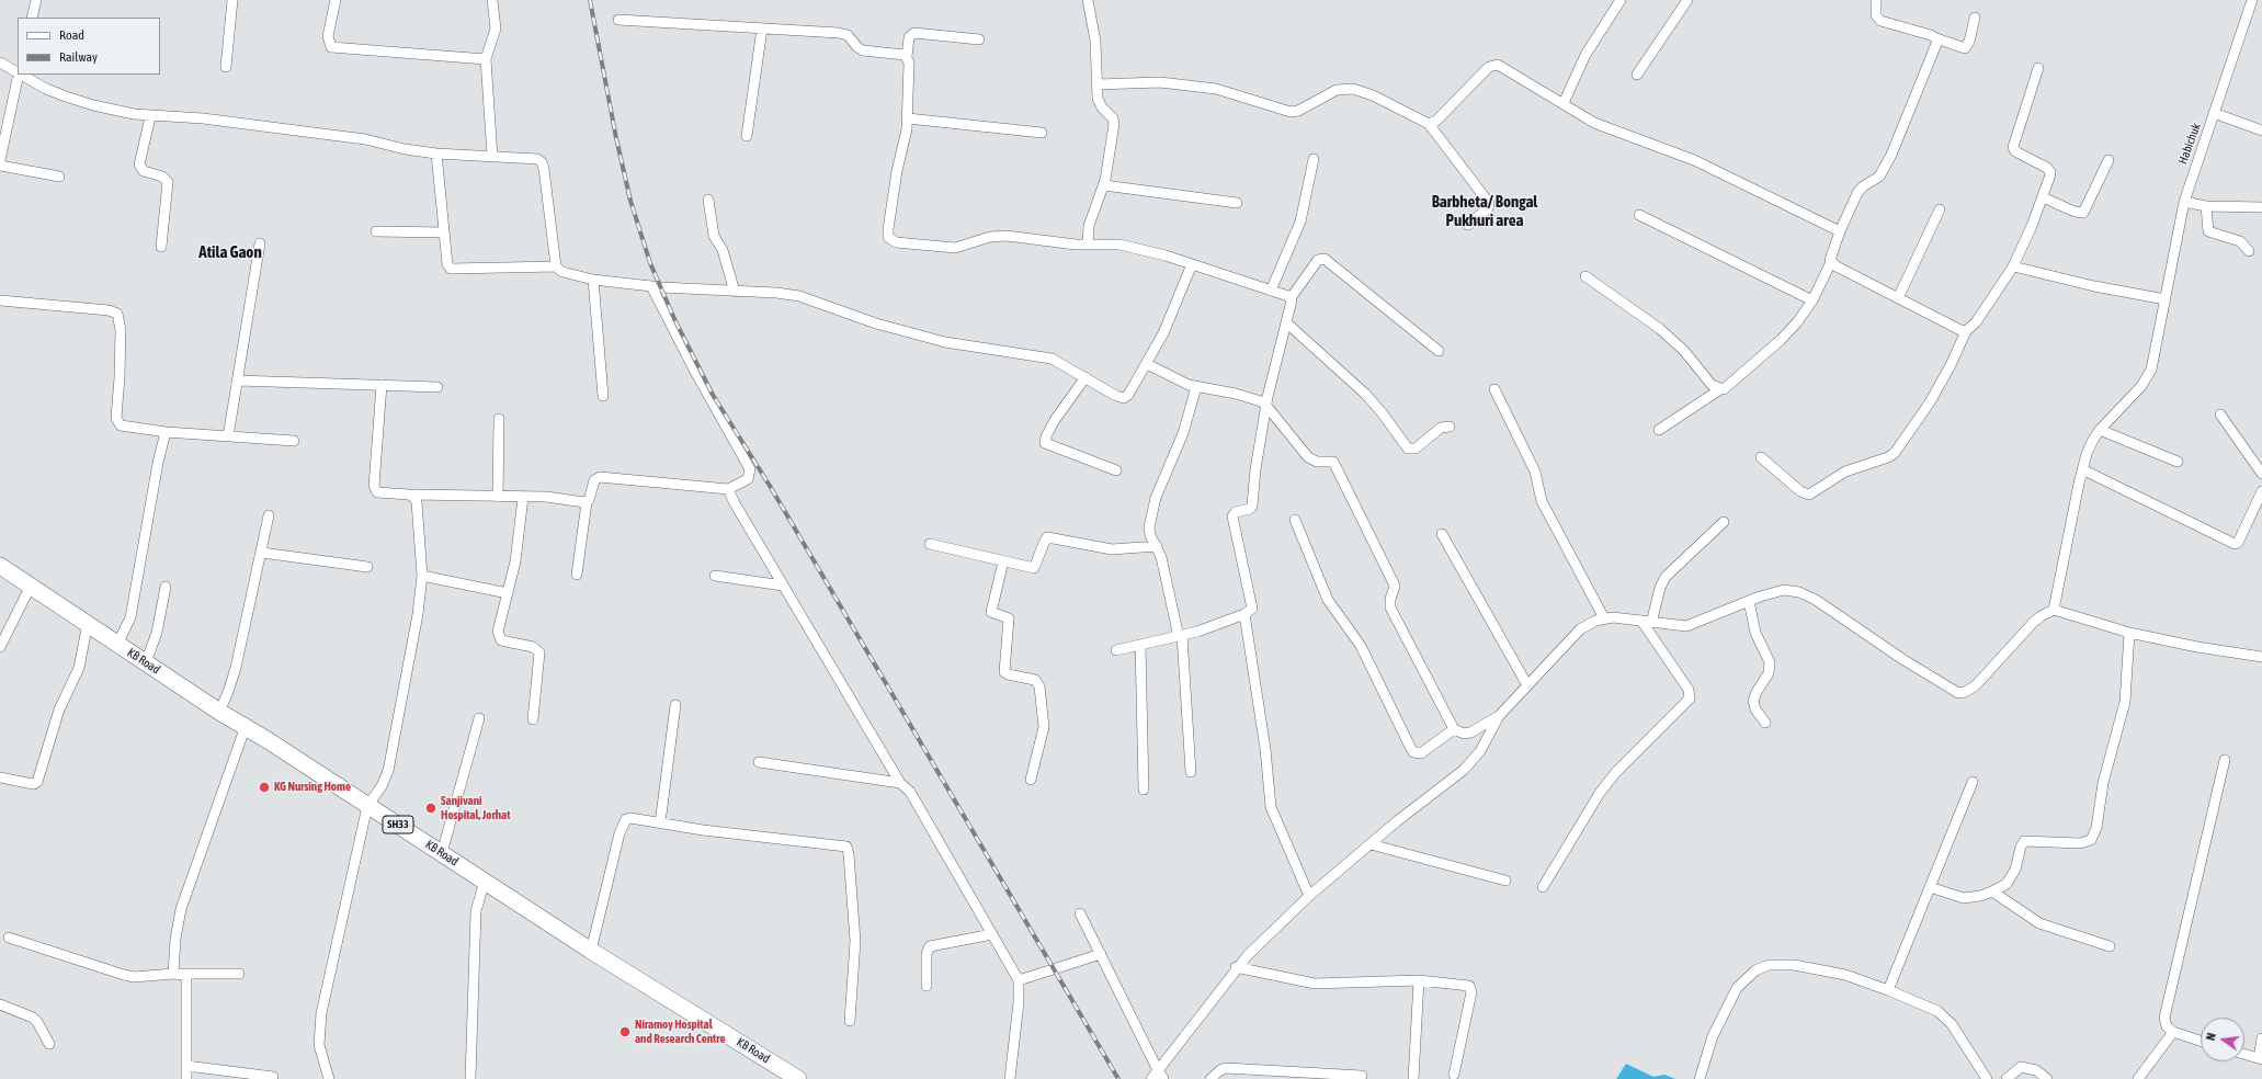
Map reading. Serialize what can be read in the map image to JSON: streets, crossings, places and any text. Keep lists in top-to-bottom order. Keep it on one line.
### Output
{"streets":{"main road":["KB Road","SH33"],"street":["Habichuk"]},"districts":["Barbheta/ Bongal Pukhuri area","Atila Gaon"],"places":["KG Nursing Home","Sanjivani Hospital, Jorhat","Niramoy Hospital and Research Centre"],"legend":["Road","Railway"],"north":"left"}
